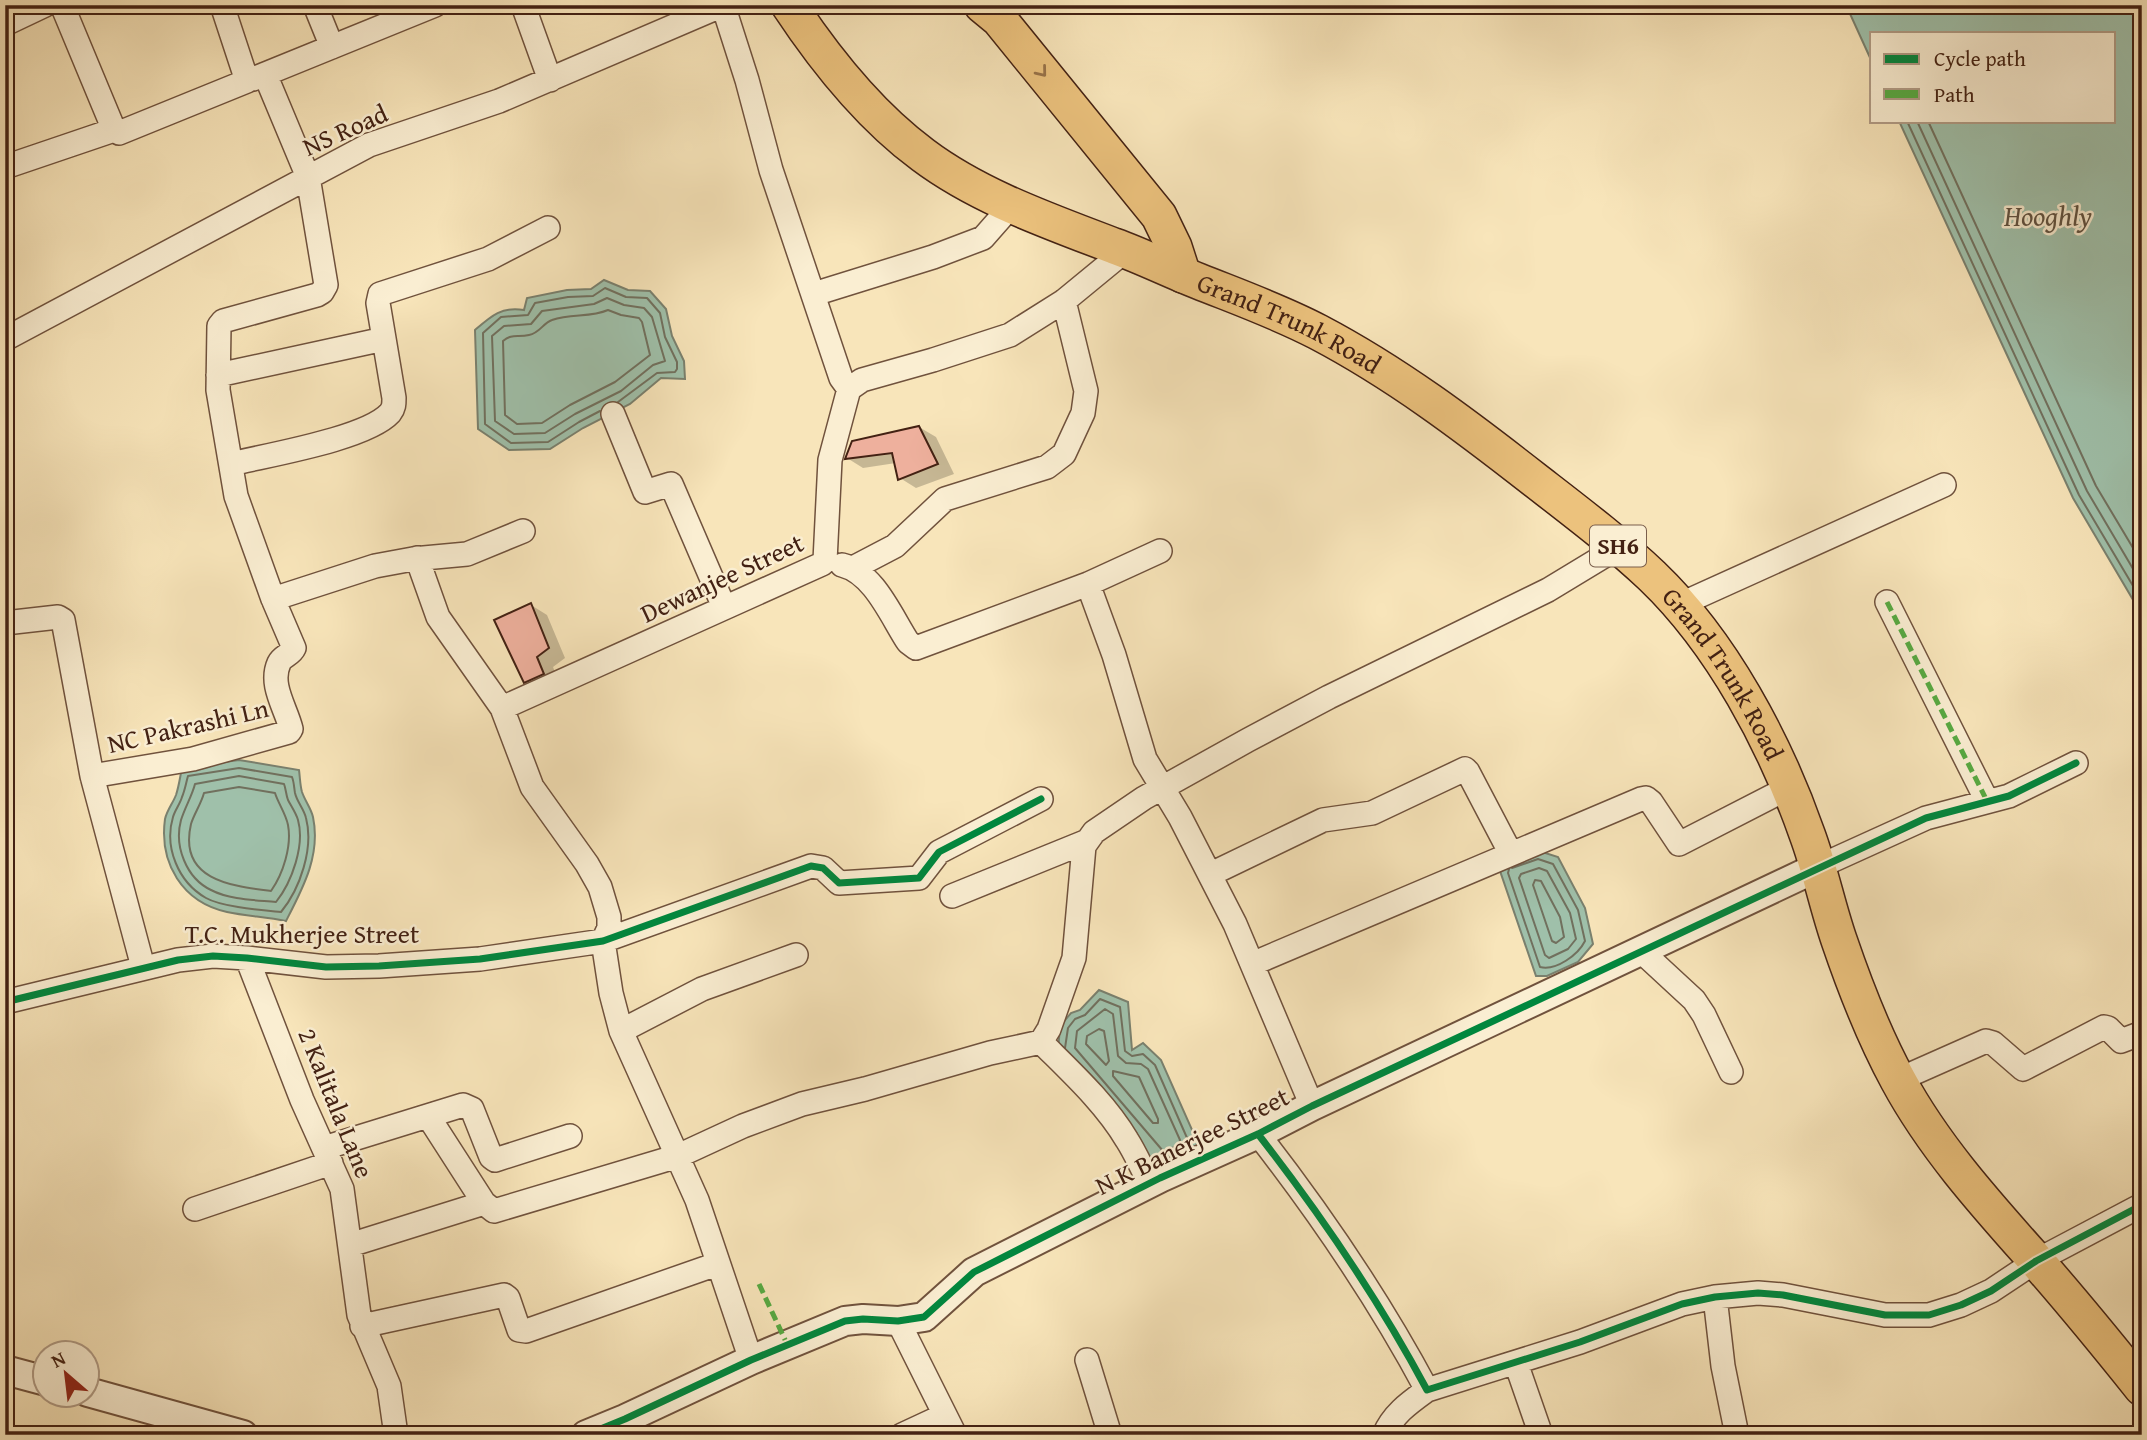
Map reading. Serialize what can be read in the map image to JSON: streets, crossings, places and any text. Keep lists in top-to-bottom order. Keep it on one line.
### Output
{"streets":{"main road":["Grand Trunk Road","SH6"],"street":["NS Road","Dewanjee Street","NC Pakrashi Ln","T.C. Mukherjee Street","2 Kalitala Lane","N K Banerjee Street"]},"crossings":[["NS Road","NC Pakrashi Ln"],["Grand Trunk Road","N K Banerjee Street"],["T.C. Mukherjee Street","2 Kalitala Lane"]],"water":["Hooghly"],"legend":["Cycle path","Path"],"north":"top left"}
